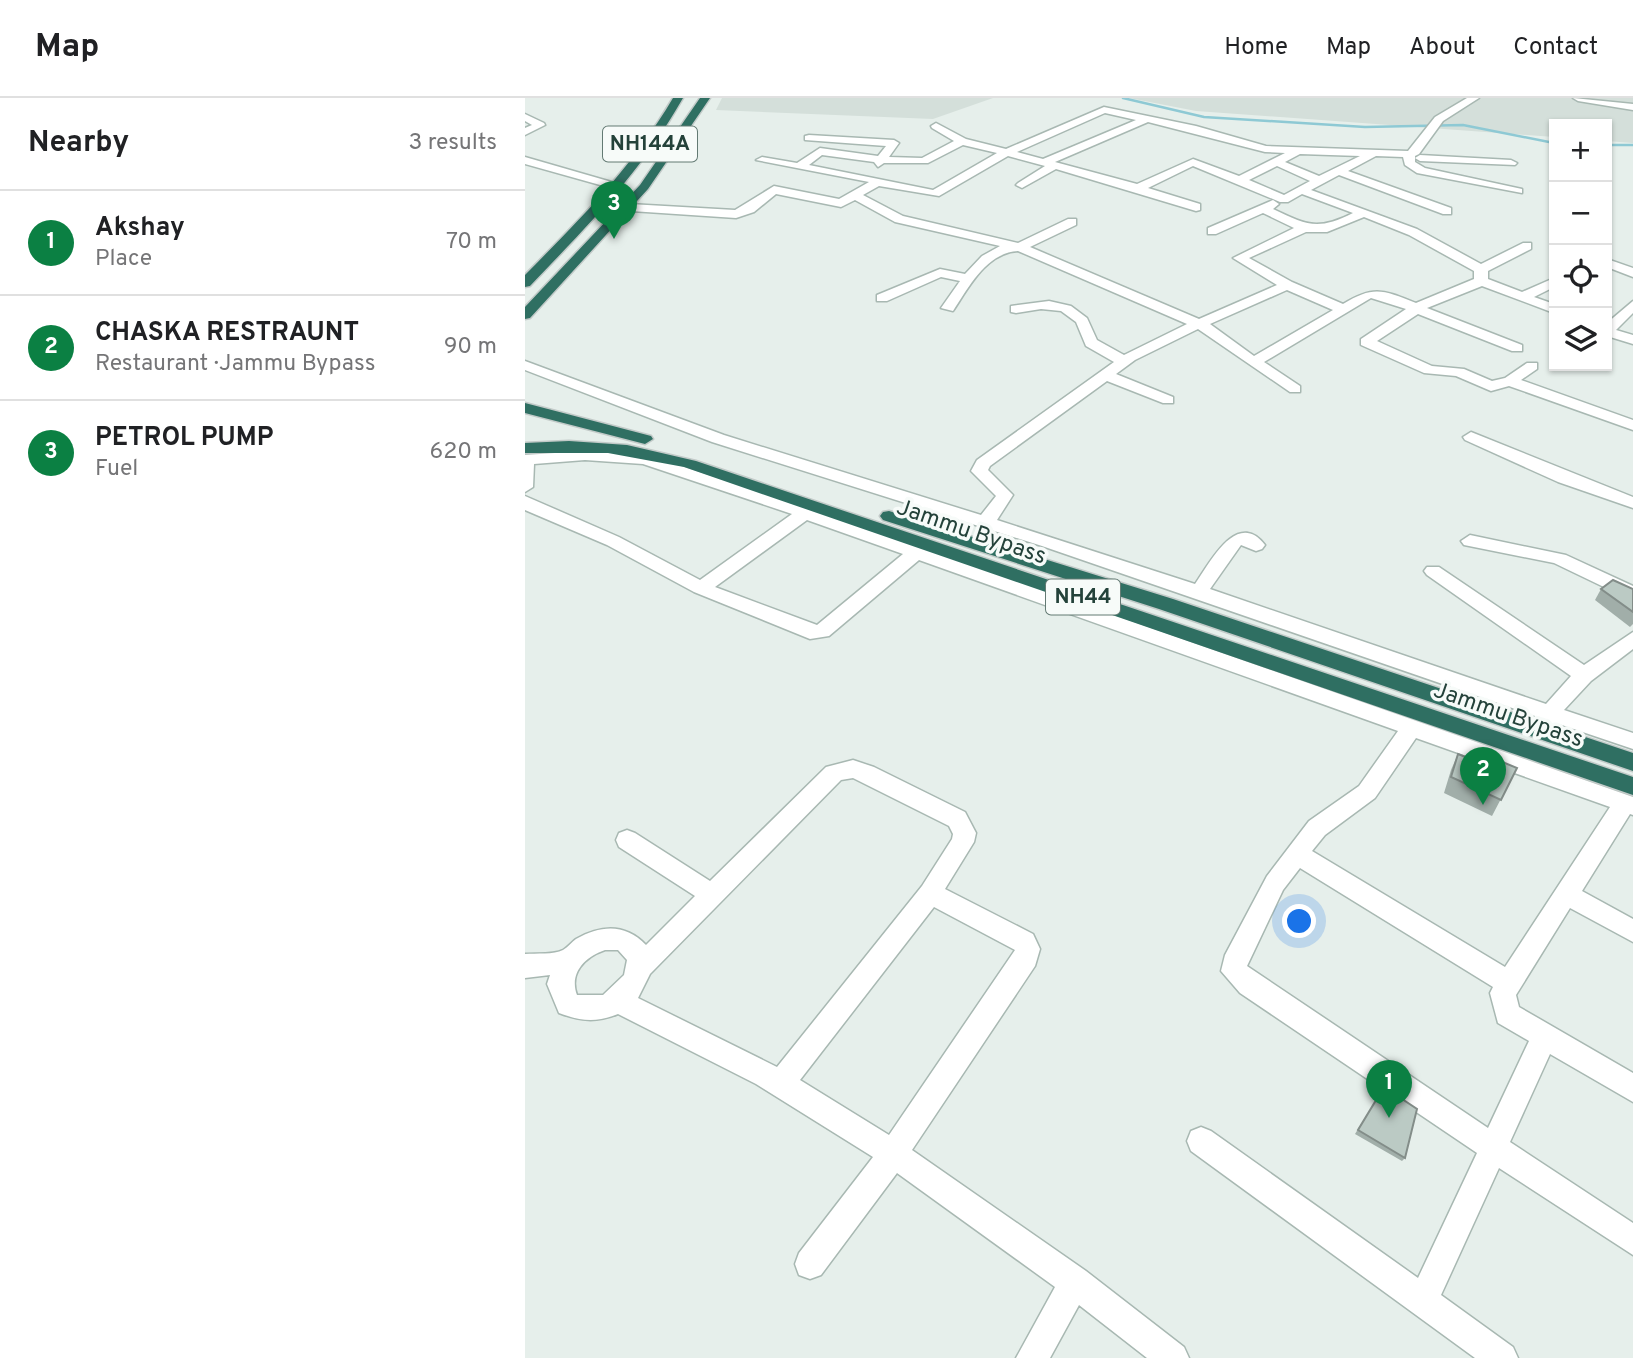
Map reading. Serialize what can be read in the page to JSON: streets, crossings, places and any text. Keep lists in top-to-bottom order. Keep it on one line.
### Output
{"streets":{"highway":["NH144A","Jammu Bypass","NH44"]},"page":{"header":"Map","nav":["Home","Map","About","Contact"],"heading":["Nearby","3 results"],"map_buttons":["+","−"],"pins":["3","2","1"],"list":[{"mark":"1","name":"Akshay","note":"Place","value":"70 m"},{"mark":"2","name":"CHASKA RESTRAUNT","note":"Restaurant · Jammu Bypass","value":"90 m"},{"mark":"3","name":"PETROL PUMP","note":"Fuel","value":"620 m"}]}}
